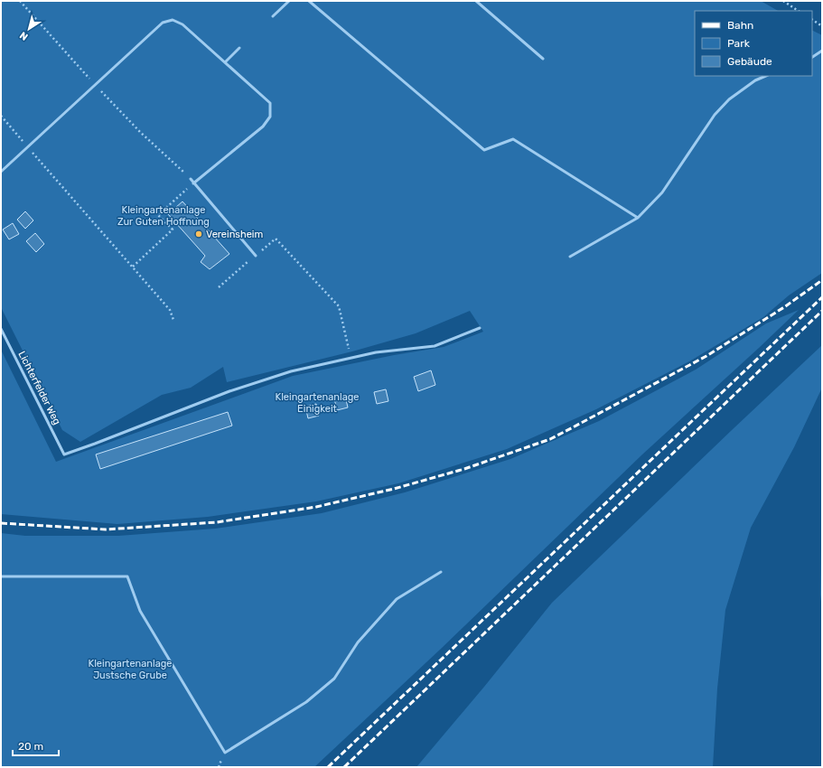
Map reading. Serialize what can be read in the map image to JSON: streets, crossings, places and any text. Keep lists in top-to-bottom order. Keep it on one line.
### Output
{"streets":{"lane":["Lichterfelder Weg"]},"parks":["Kleingartenanlage Zur Guten Hoffnung","Kleingartenanlage Einigkeit","Kleingartenanlage Justsche Grube"],"places":["Vereinsheim"],"legend":["Bahn","Park","Gebäude"],"scale_bar":"20 m","north":"bottom left"}
